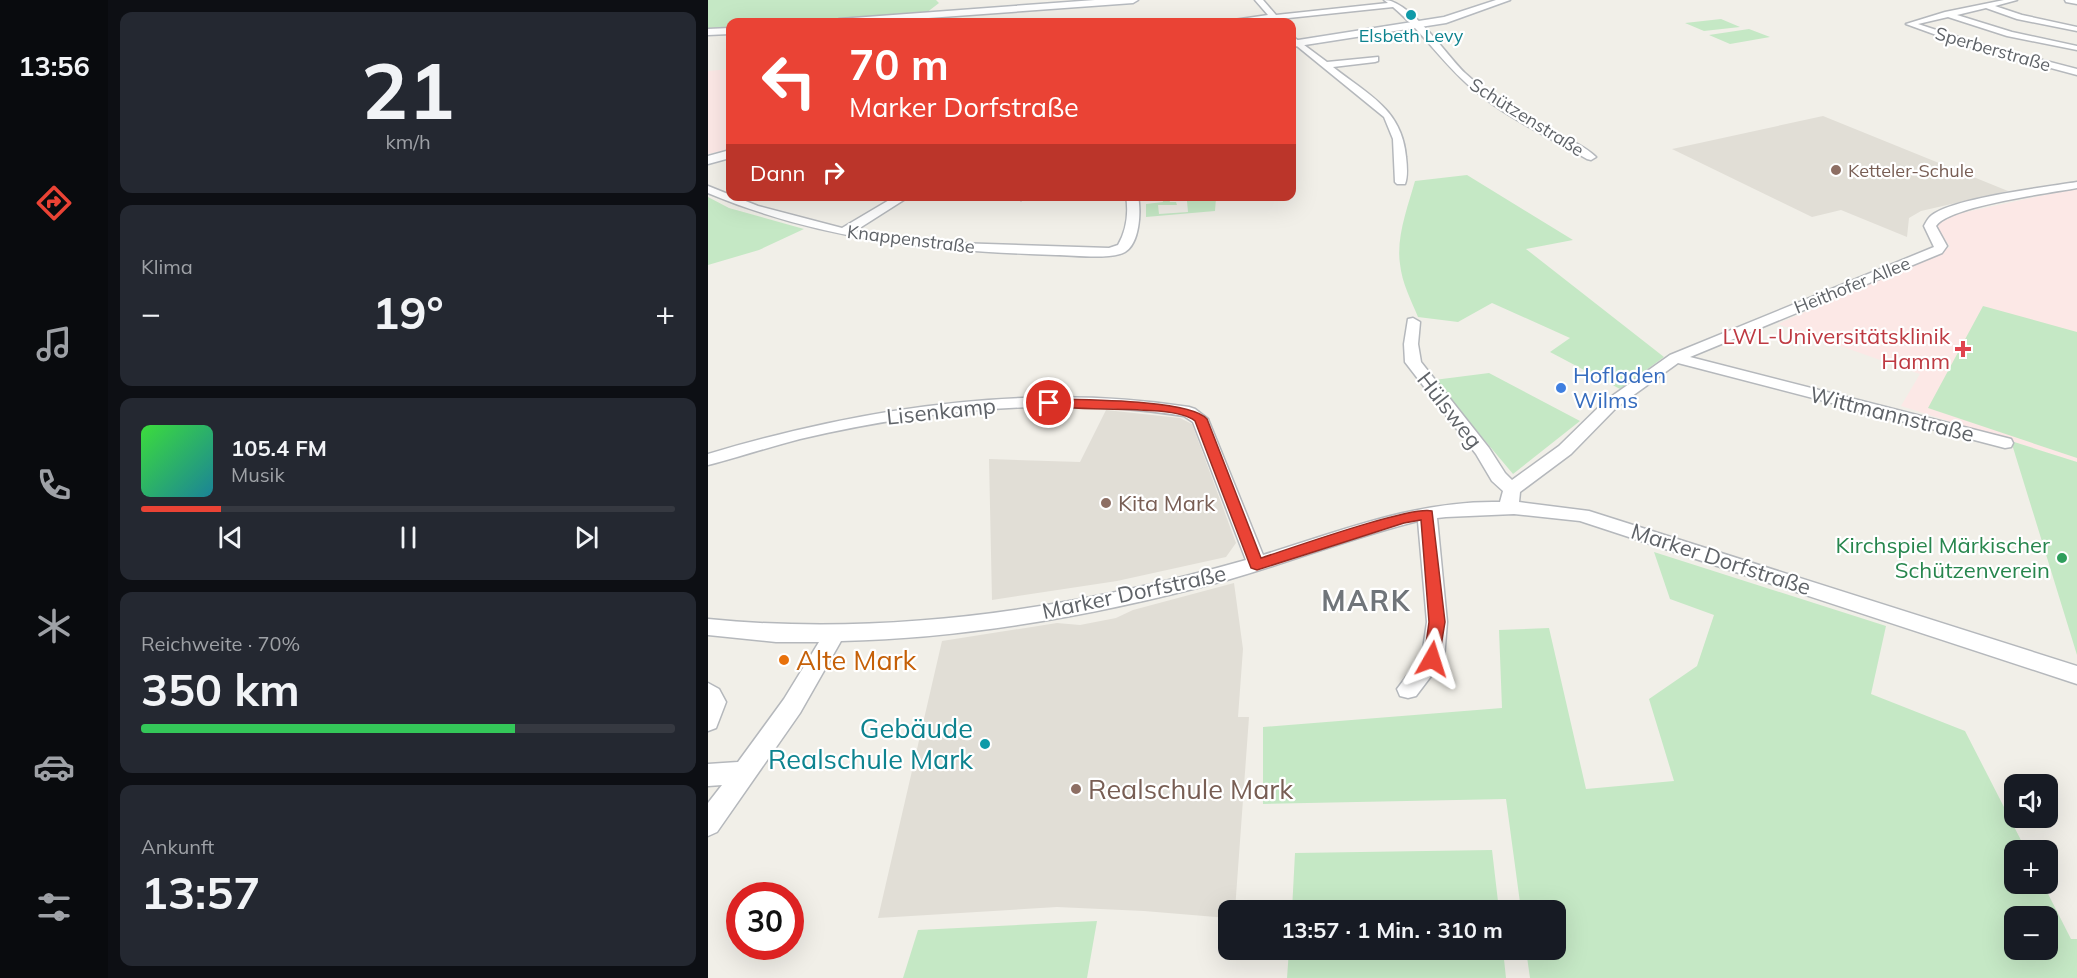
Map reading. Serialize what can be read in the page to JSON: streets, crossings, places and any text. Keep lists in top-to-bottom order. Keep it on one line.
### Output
{"streets":{"street":["Sperberstraße","Schützenstraße","Knappenstraße","Heithofer Allee","Hülsweg","Lisenkamp","Wittmannstraße","Marker Dorfstraße"]},"crossings":[["Heithofer Allee","Hülsweg"],["Heithofer Allee","Wittmannstraße"],["Heithofer Allee","Marker Dorfstraße"],["Hülsweg","Marker Dorfstraße"],["Lisenkamp","Marker Dorfstraße"]],"districts":["MARK"],"places":{"other":["Elsbeth Levy","Ketteler-Schule","Hofladen Wilms","Kita Mark","Kirchspiel Märkischer Schützenverein","Alte Mark","Gebäude Realschule Mark","Realschule Mark"],"health":["LWL-Universitätsklinik Hamm"]},"page":{"tabs":"13:56","tile":[["21","km/h"],"Klima",["Reichweite · 70%","350 km"],["Ankunft","13:57"]],"turn":["70 m","Marker Dorfstraße"],"then":"Dann","heat":["−","19°","+"],"song":["105.4 FM","Musik"],"map_buttons":["+","−"],"limit":"30","trip":"13:57 · 1 Min. · 310 m"}}
